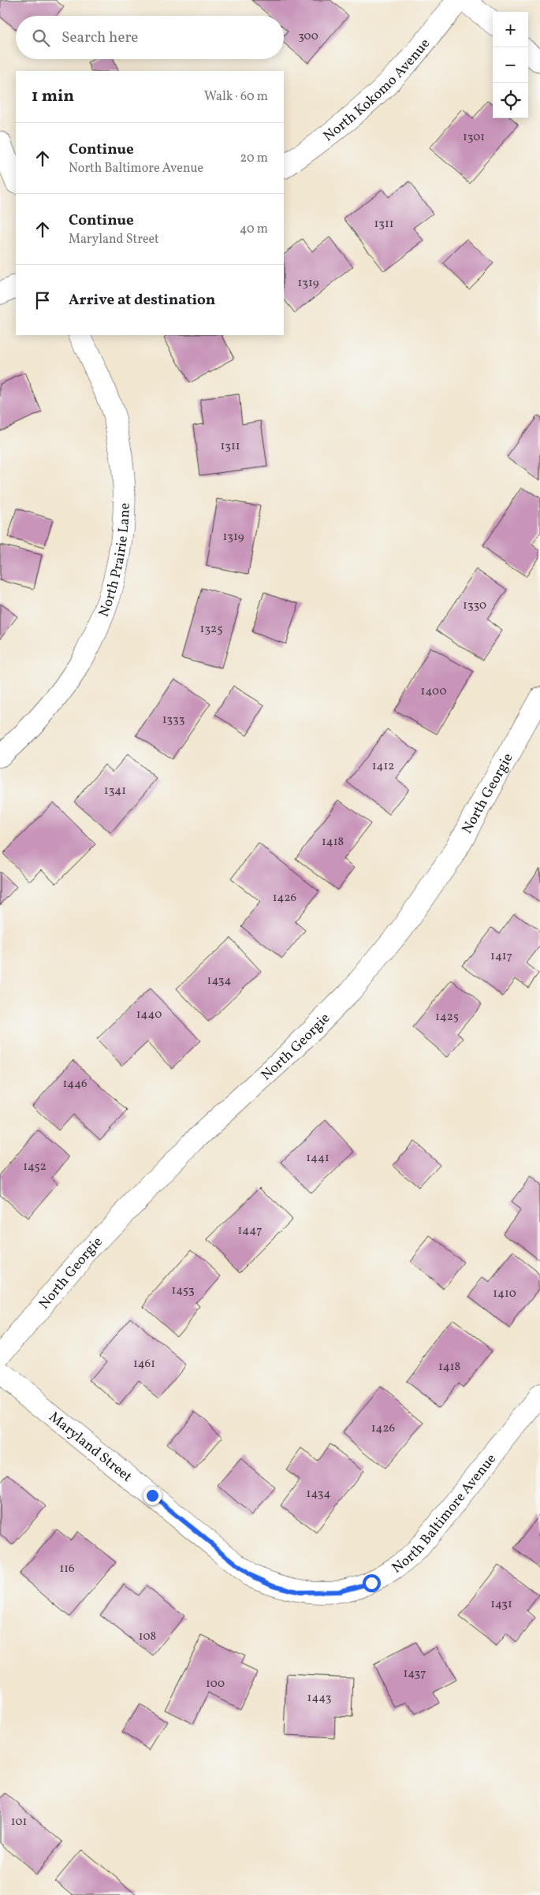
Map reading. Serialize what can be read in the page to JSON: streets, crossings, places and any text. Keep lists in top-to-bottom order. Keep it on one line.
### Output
{"streets":{"street":["North Kokomo Avenue","North Prairie Lane","North Georgie","Maryland Street","North Baltimore Avenue"]},"crossings":[["Maryland Street","North Baltimore Avenue"]],"house_numbers":["300","1301","1311","1319","1311","1319","1330","1325","1400","1333","1412","1341","1418","1426","1417","1434","1440","1425","1446","1441","1452","1447","1453","1410","1461","1418","1426","1434","116","1431","108","1437","100","1443","101"],"page":{"map_buttons":["+","−"],"search":"Search here","heading":["1 min","Walk · 60 m"],"list":[["Continue","North Baltimore Avenue","20 m"],["Continue","Maryland Street","40 m"],"Arrive at destination"]}}
